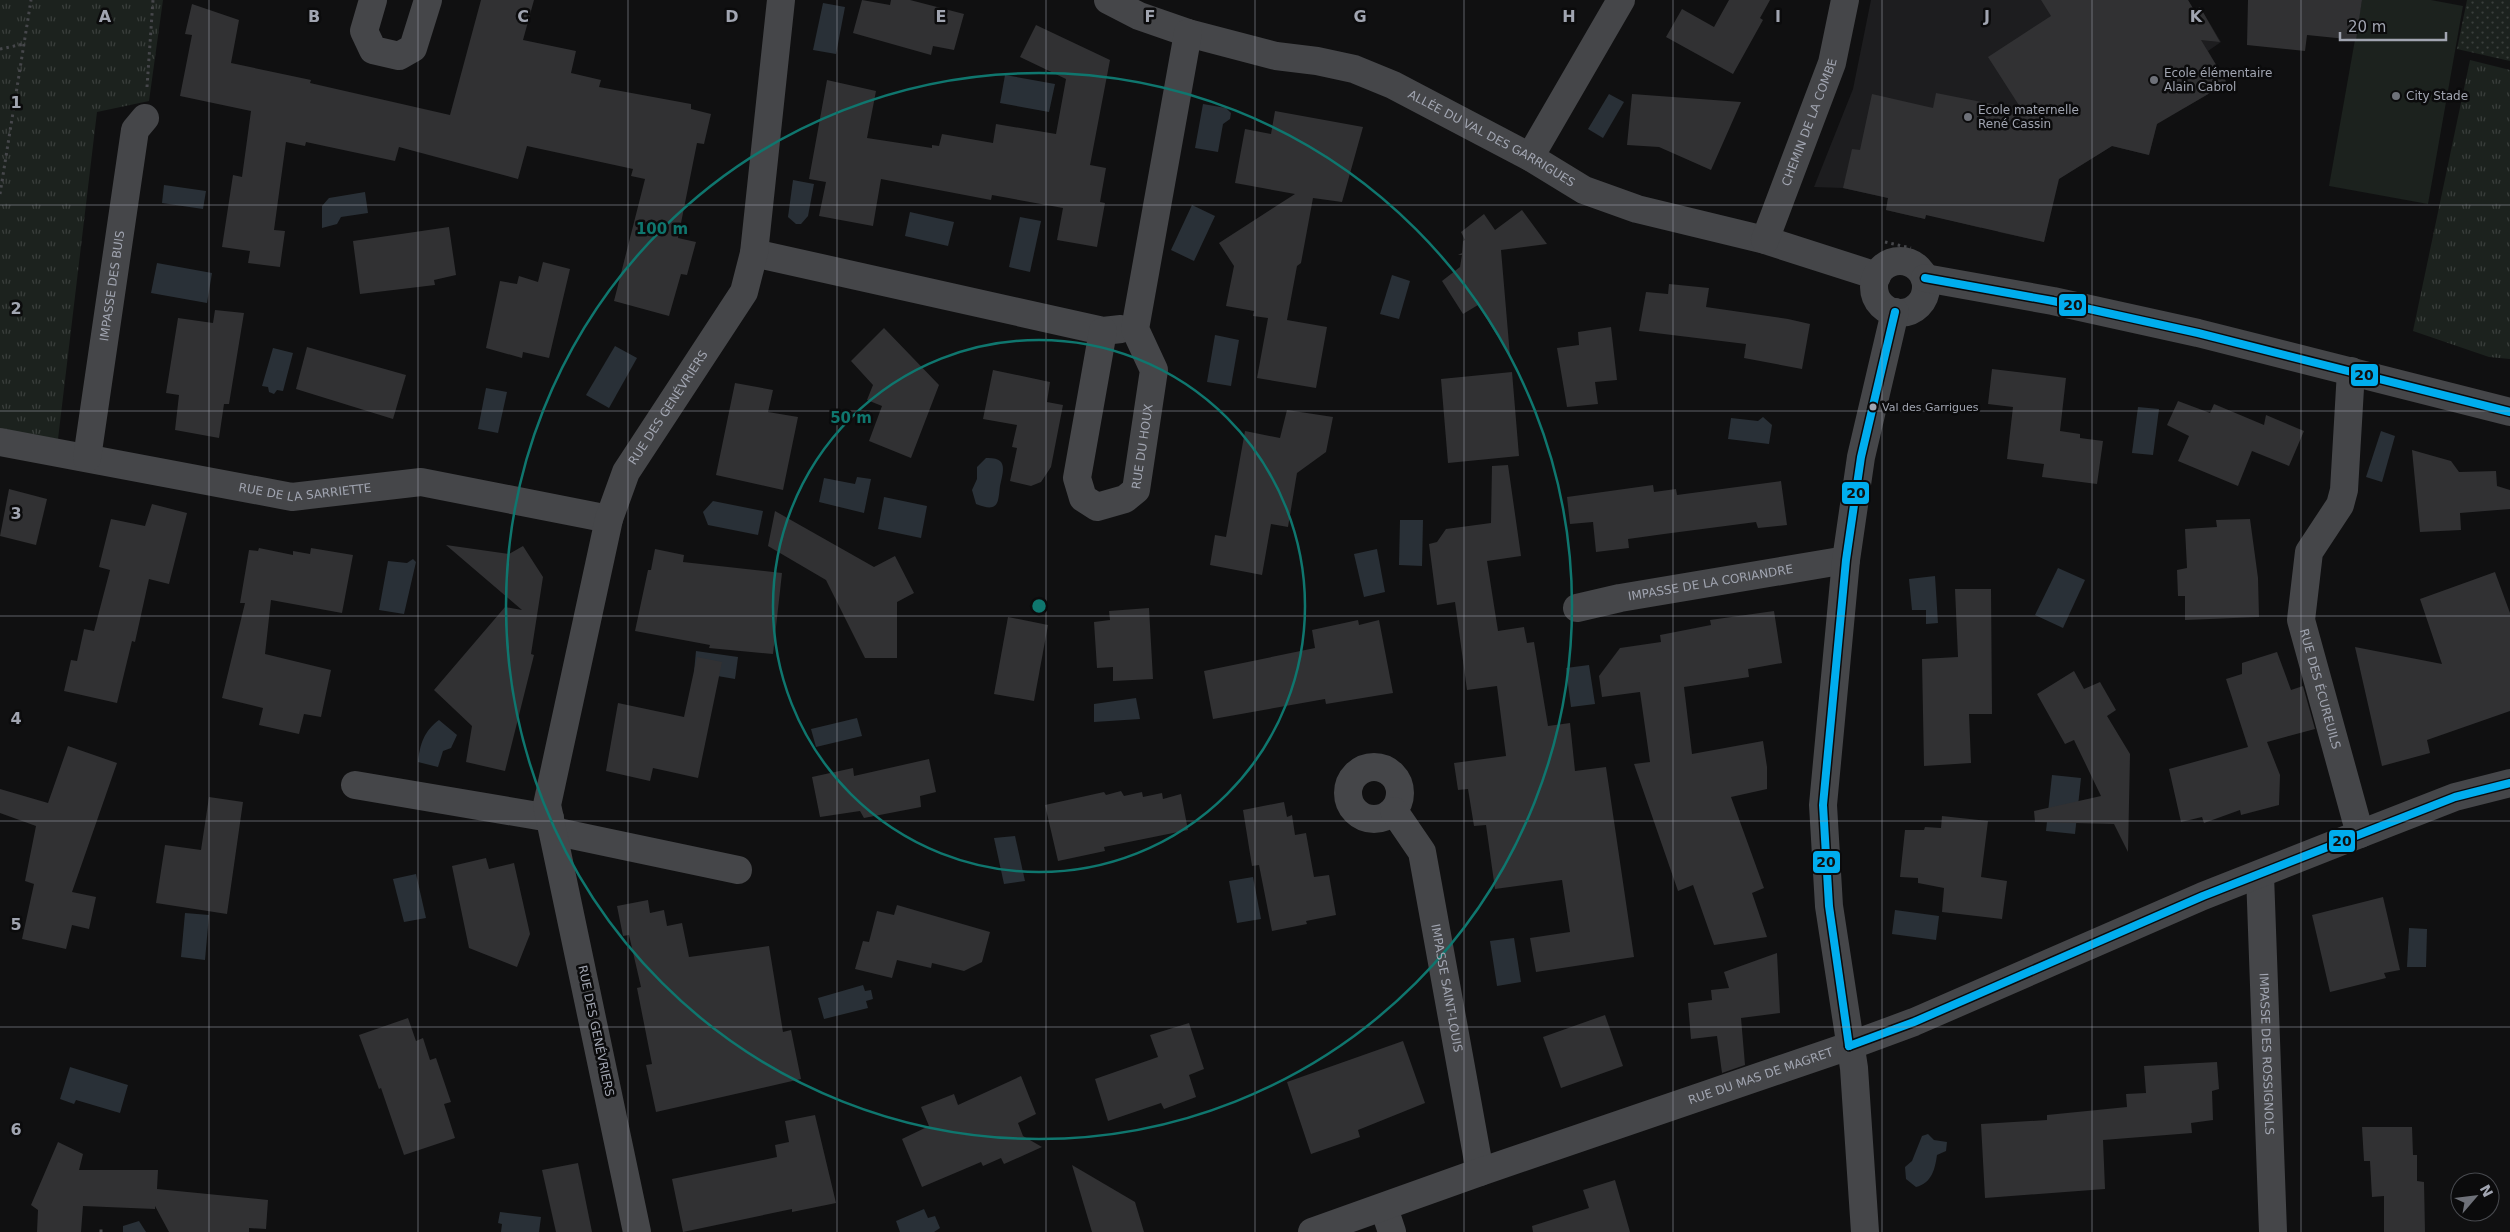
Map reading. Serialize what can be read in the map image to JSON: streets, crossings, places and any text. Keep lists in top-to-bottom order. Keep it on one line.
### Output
{"streets":{"street":["CHEMIN DE LA COMBE","ALLÉE DU VAL DES GARRIGUES","IMPASSE DES BUIS","RUE DES GENÉVRIERS","RUE DU HOUX","RUE DE LA SARRIETTE","IMPASSE DE LA CORIANDRE","RUE DES ÉCUREUILS","IMPASSE SAINT-LOUIS","IMPASSE DES ROSSIGNOLS","RUE DU MAS DE MAGRET"]},"crossings":[["CHEMIN DE LA COMBE","ALLÉE DU VAL DES GARRIGUES"],["IMPASSE DES BUIS","RUE DE LA SARRIETTE"],["RUE DES GENÉVRIERS","RUE DE LA SARRIETTE"],["RUE DES ÉCUREUILS","RUE DU MAS DE MAGRET"],["IMPASSE SAINT-LOUIS","RUE DU MAS DE MAGRET"],["IMPASSE DES ROSSIGNOLS","RUE DU MAS DE MAGRET"]],"places":["Ecole élémentaire Alain Cabrol","City Stade","Ecole maternelle René Cassin","Val des Garrigues"],"lines":["transit line 20"],"scale_bar":"20 m","north":"top right","grid":{"columns":["A","B","C","D","E","F","G","H","I","J","K"],"rows":["1","2","3","4","5","6"]},"rings":["100 m","50 m"]}
